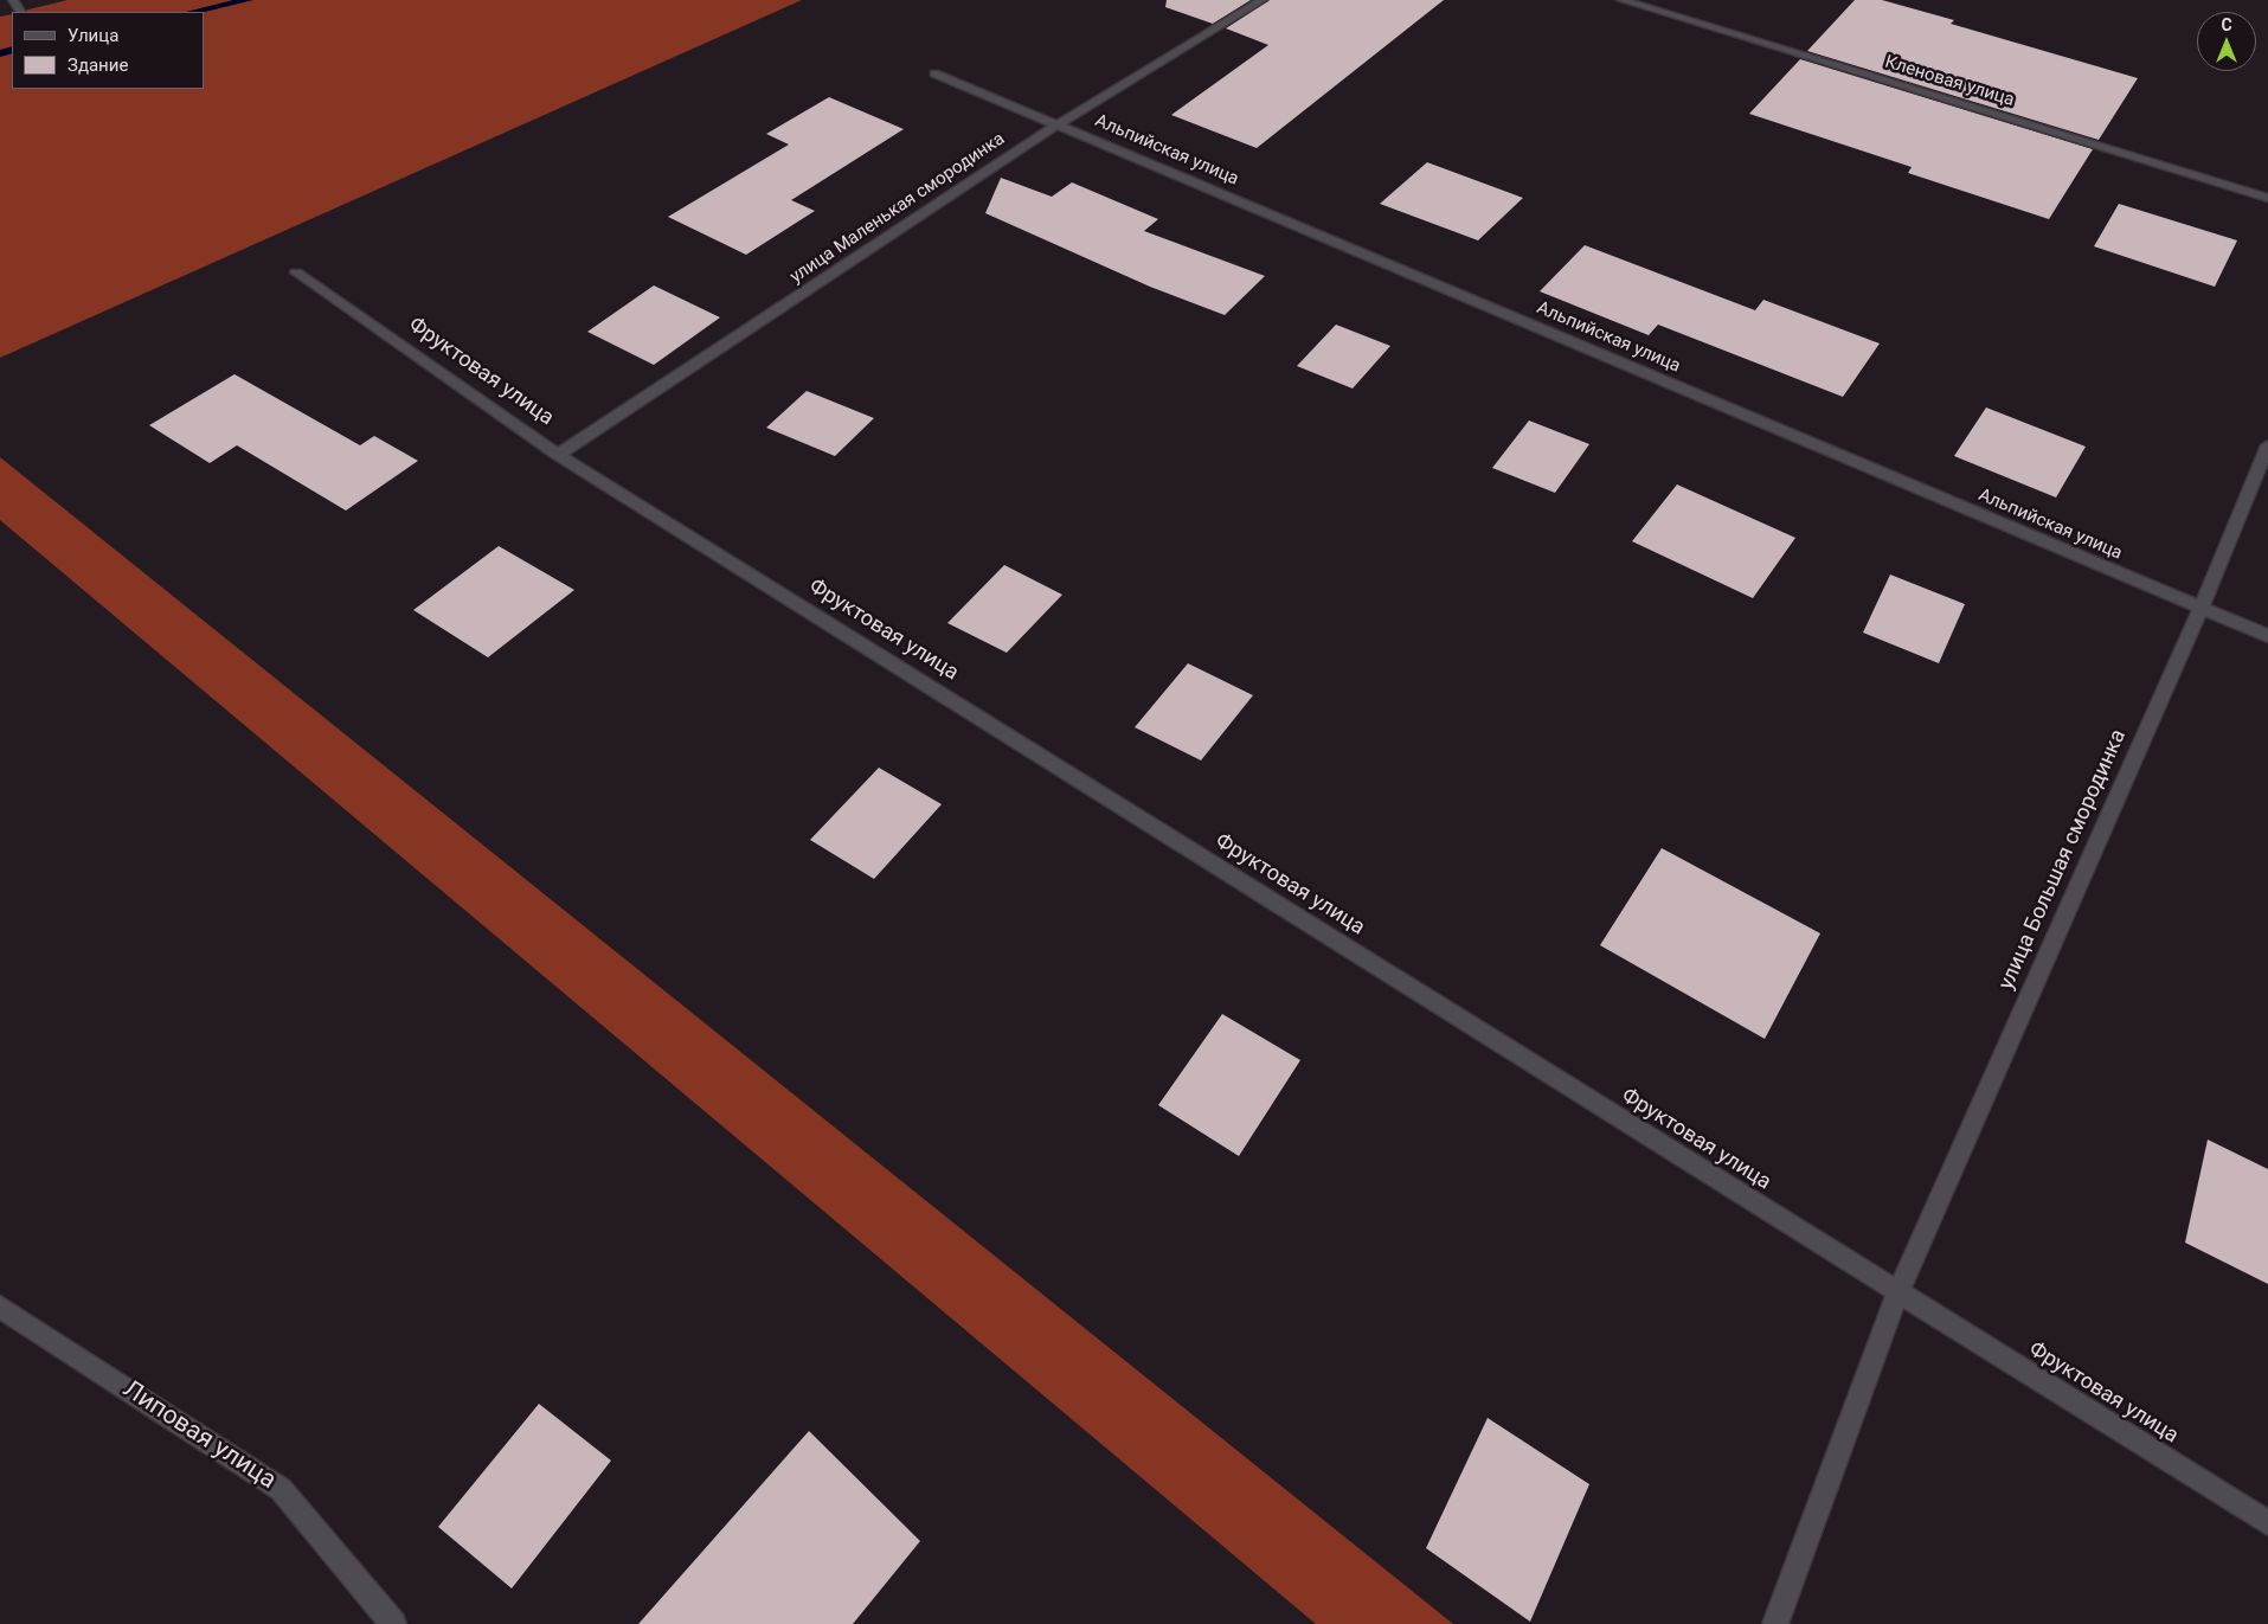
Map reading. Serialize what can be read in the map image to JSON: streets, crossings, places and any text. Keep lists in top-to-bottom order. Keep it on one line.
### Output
{"streets":{"street":["Кленовая улица","Альпийская улица","улица Маленькая смородинка","Фруктовая улица","улица Большая смородинка","Липовая улица"]},"crossings":[["Альпийская улица","улица Маленькая смородинка"],["Альпийская улица","улица Большая смородинка"],["улица Маленькая смородинка","Фруктовая улица"],["Фруктовая улица","улица Большая смородинка"]],"legend":["Улица","Здание"],"north":"top"}
